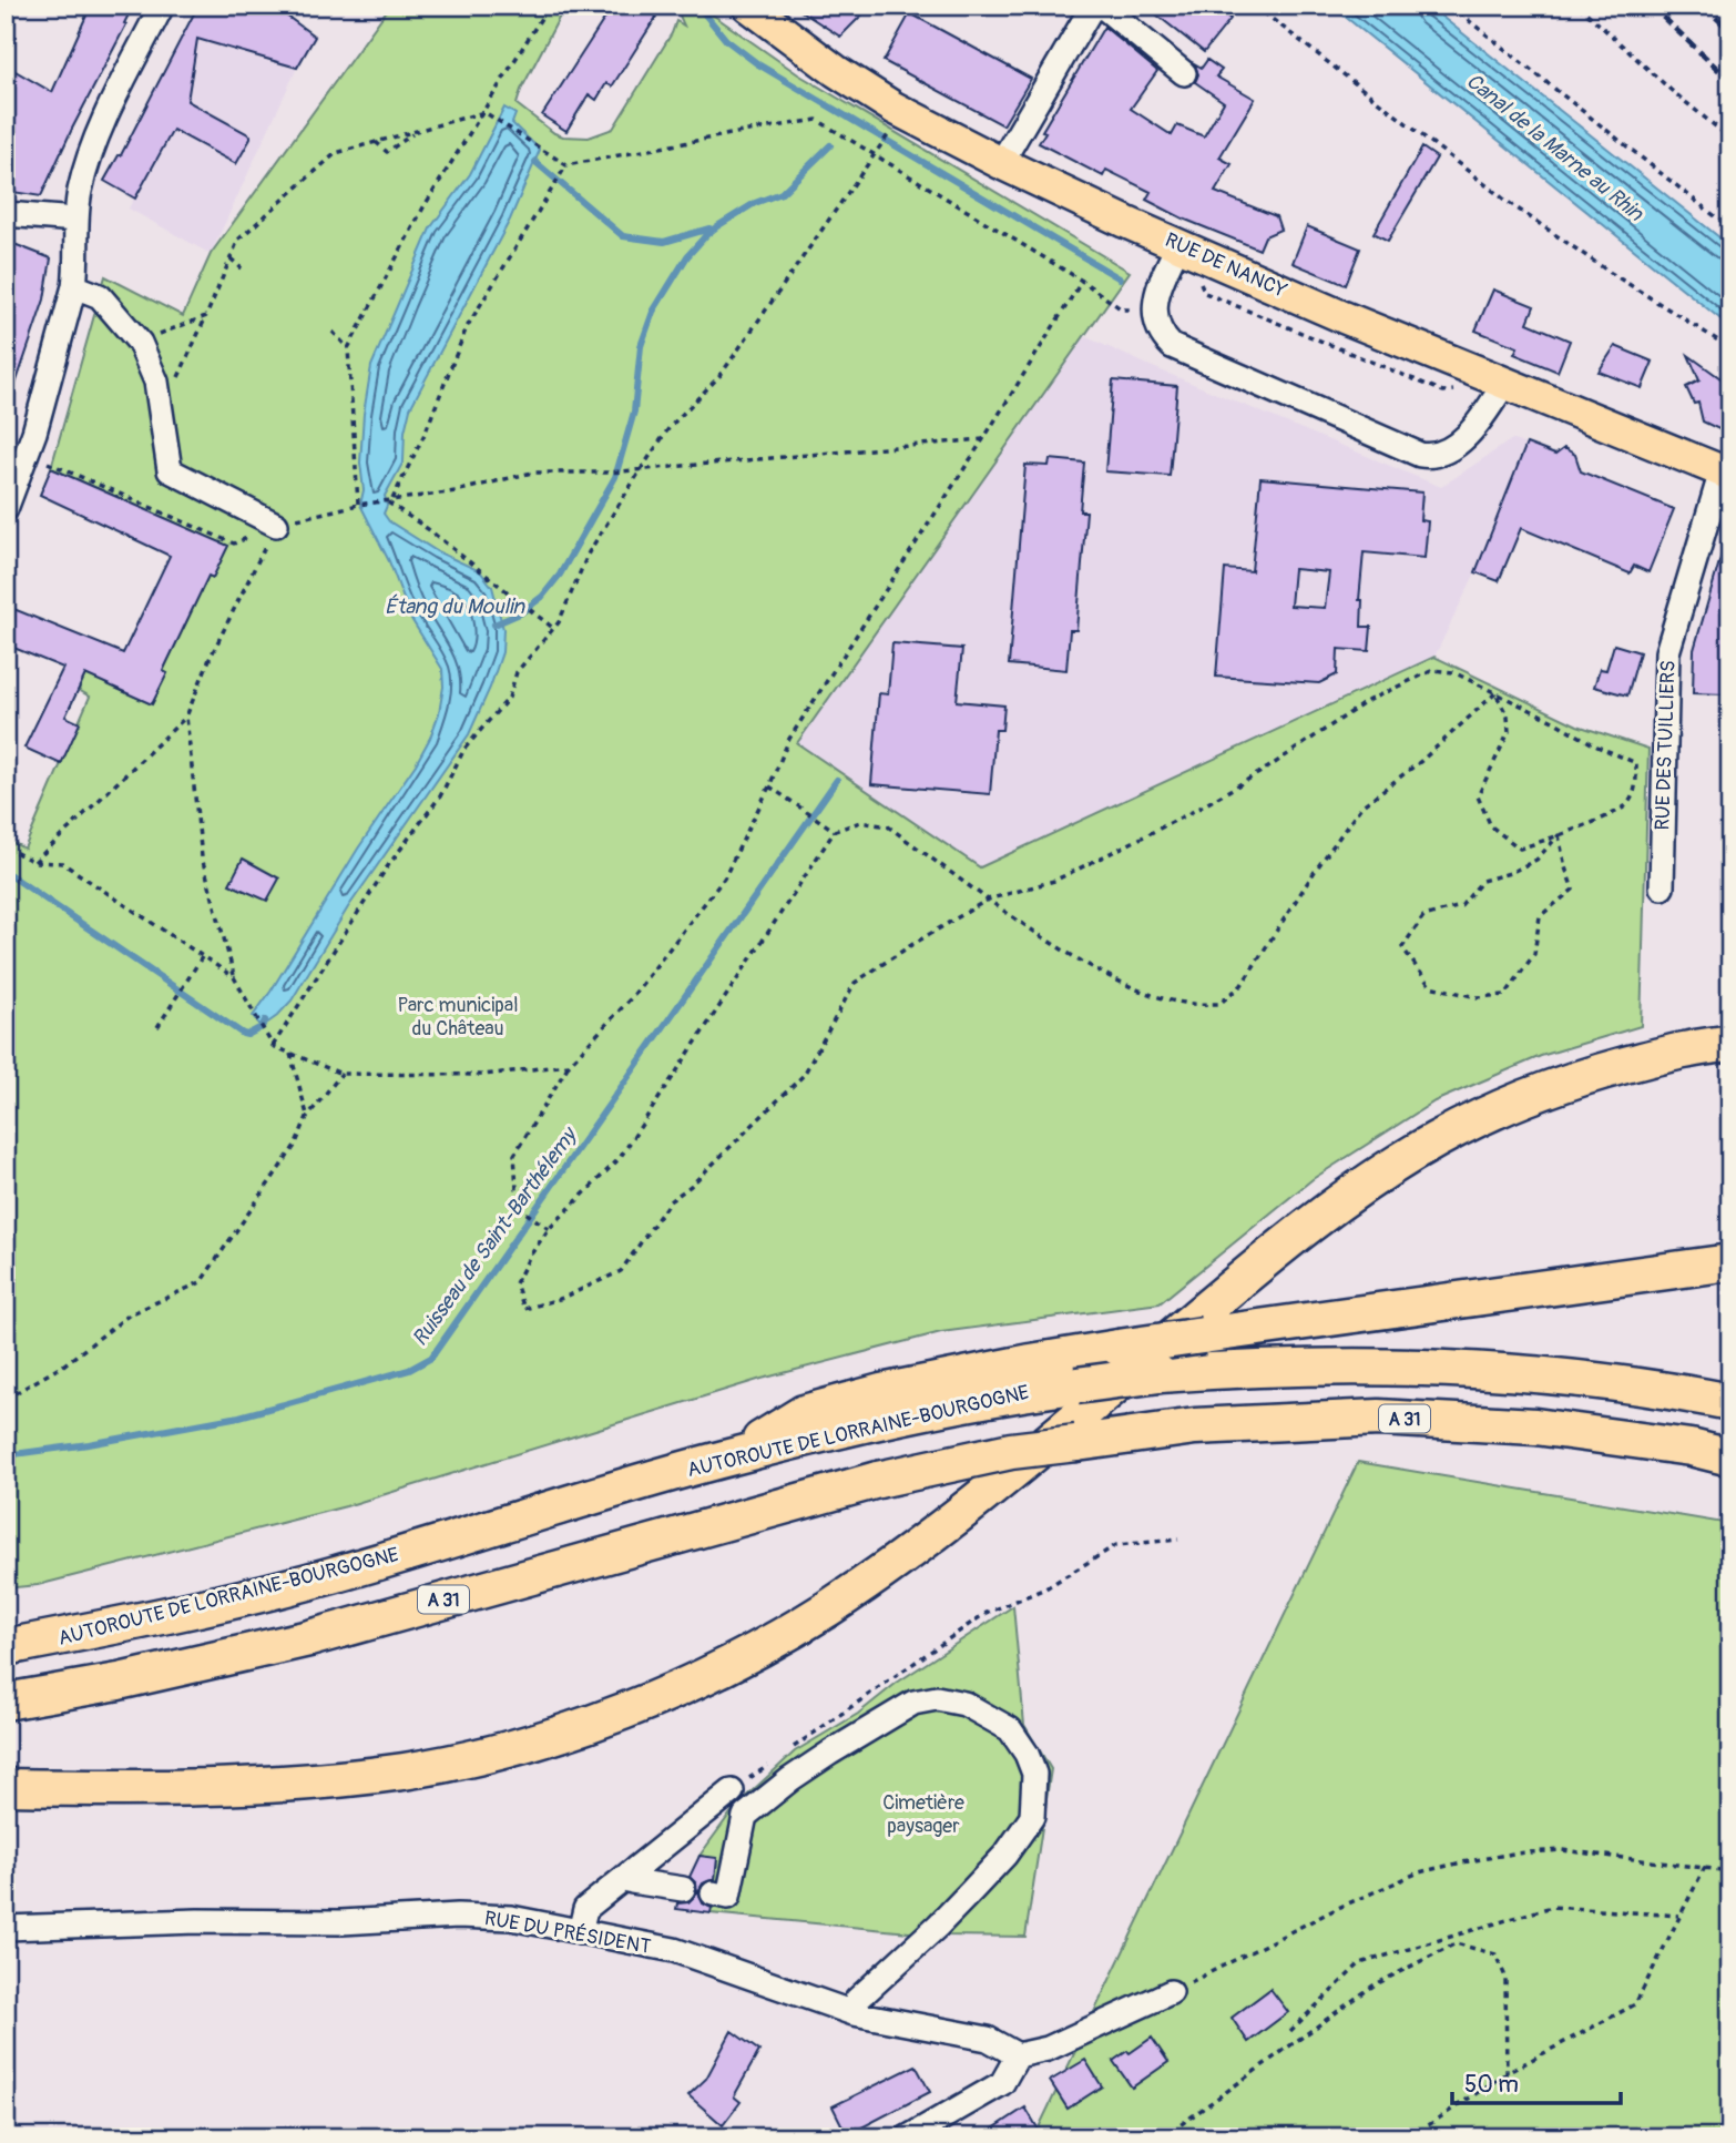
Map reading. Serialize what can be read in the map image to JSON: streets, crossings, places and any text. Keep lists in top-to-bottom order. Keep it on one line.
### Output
{"streets":{"highway":["A 31","AUTOROUTE DE LORRAINE-BOURGOGNE"],"main road":["RUE DE NANCY"],"street":["RUE DES TUILLIERS","RUE DU PRÉSIDENT"]},"crossings":[["RUE DE NANCY","RUE DES TUILLIERS"]],"water":["Canal de la Marne au Rhin","Étang du Moulin","Ruisseau de Saint-Barthélemy"],"parks":["Parc municipal du Château","Cimetière paysager"],"scale_bar":"50 m"}
